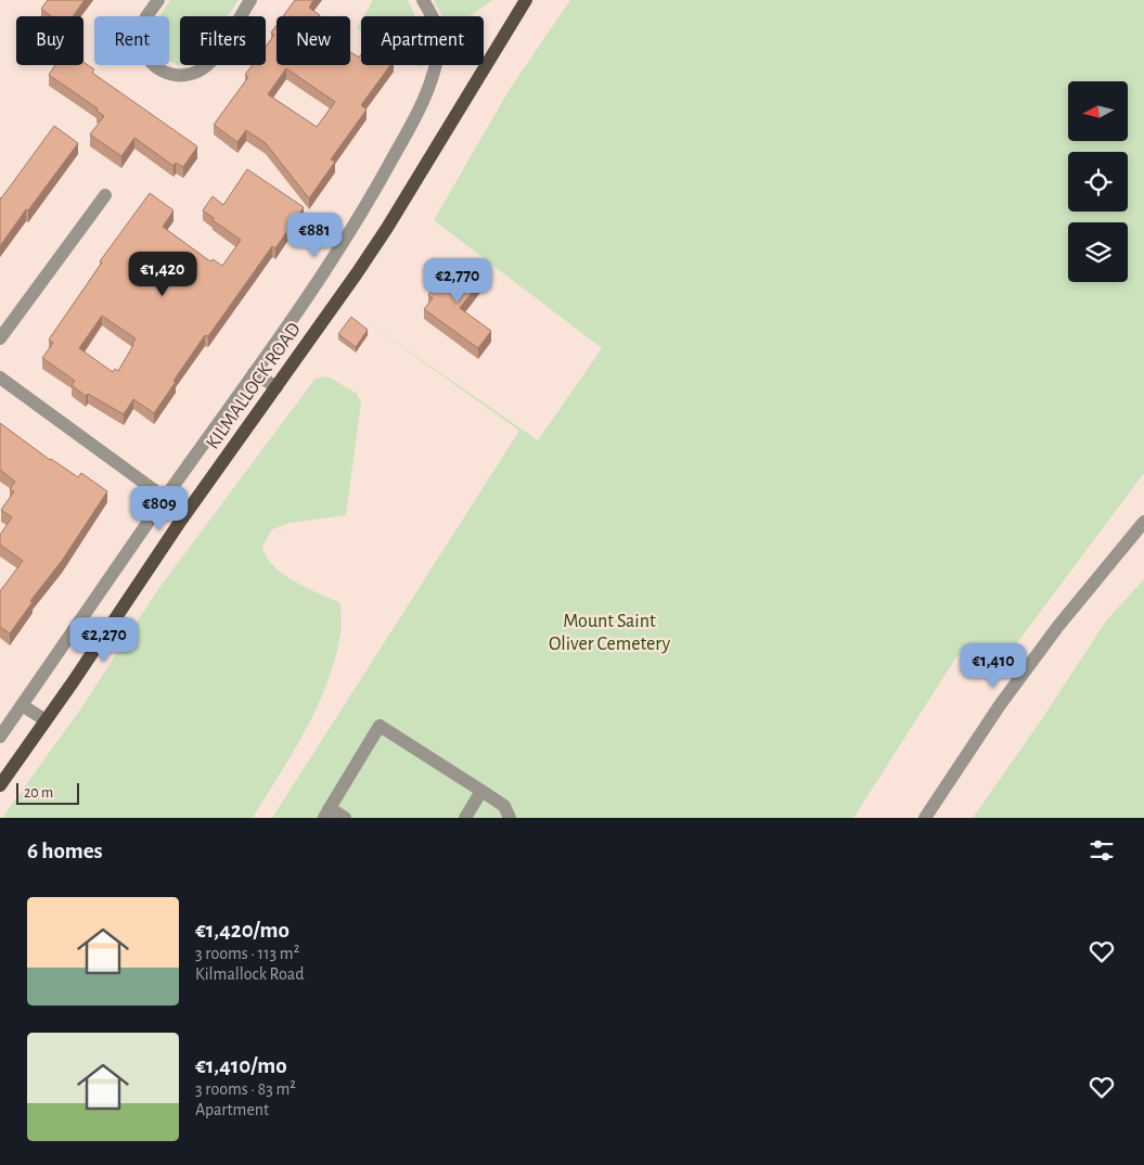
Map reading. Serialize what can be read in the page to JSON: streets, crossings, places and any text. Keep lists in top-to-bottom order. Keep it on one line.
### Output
{"streets":{"main road":["KILMALLOCK ROAD"]},"parks":["Mount Saint Oliver Cemetery"],"scale_bar":"20 m","north":"left","page":{"chip":["Buy","Rent","Filters","New","Apartment"],"price":["€881","€1,420","€2,770","€809","€2,270","€1,410"],"scale":"20 m","heading":"6 homes","list":[{"name":"€1,420/mo","note":"3 rooms · 113 m² · Kilmallock Road"},{"name":"€1,410/mo","note":"3 rooms · 83 m² · Apartment"}]}}
